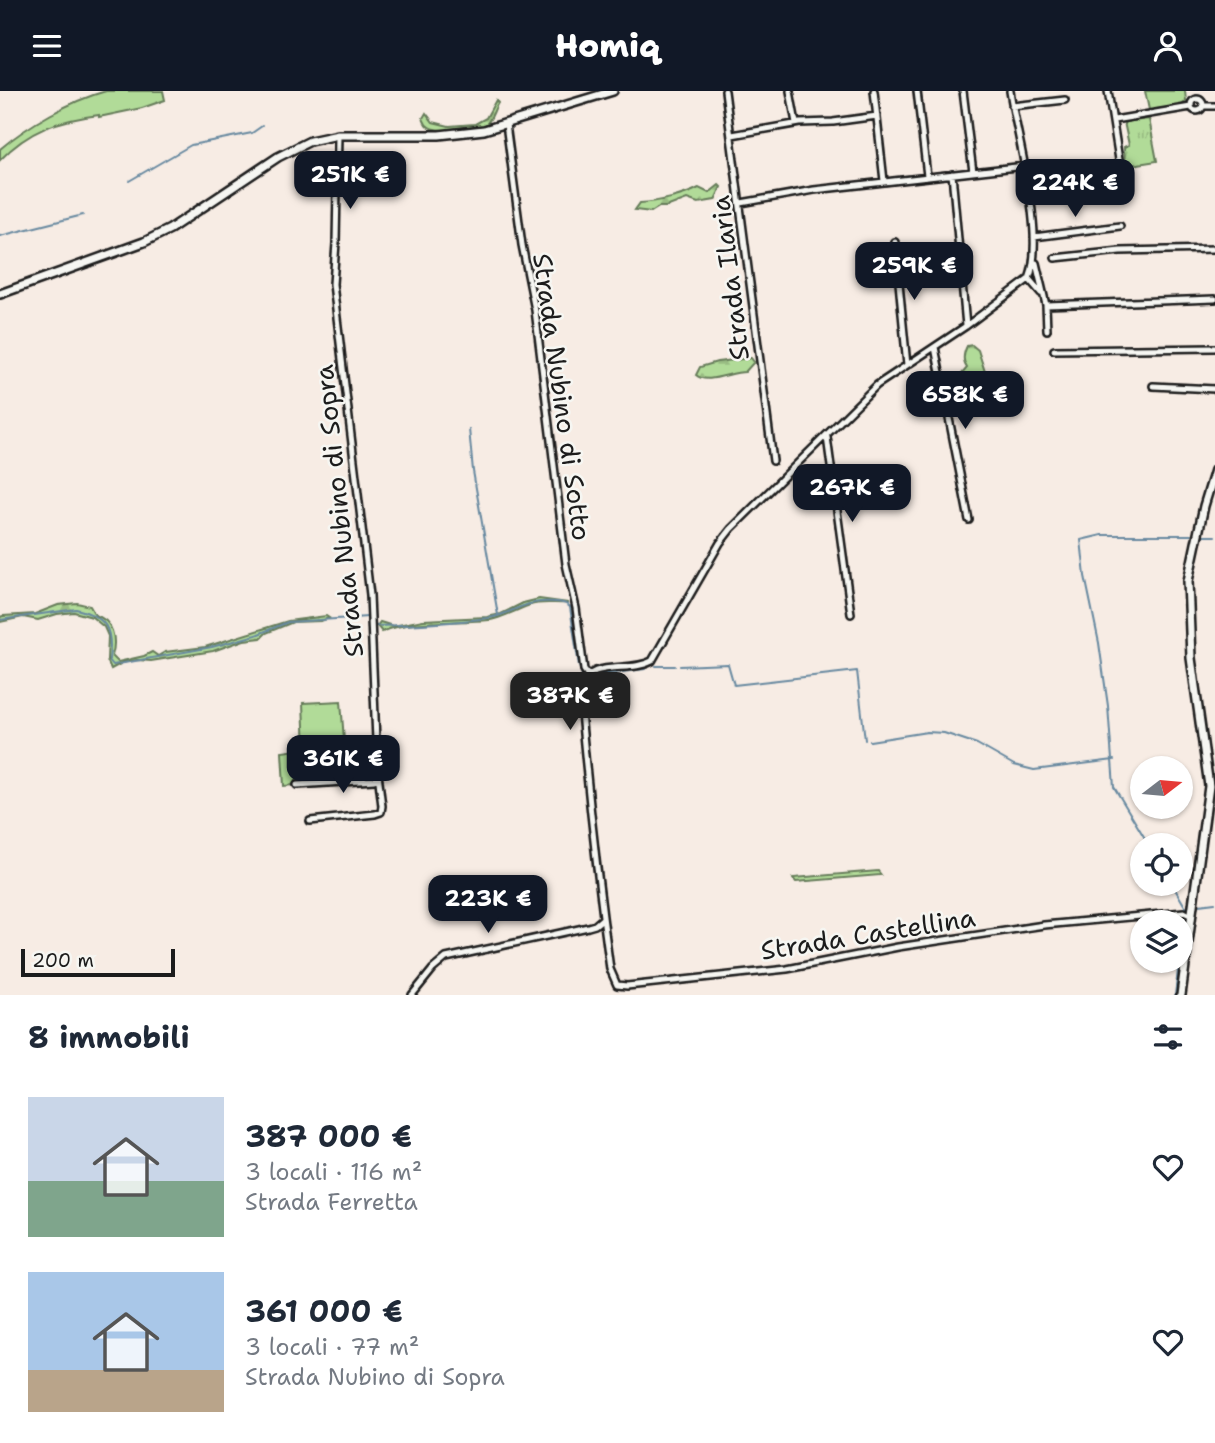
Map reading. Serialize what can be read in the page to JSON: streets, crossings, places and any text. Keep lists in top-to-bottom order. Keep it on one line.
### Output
{"streets":{"street":["Strada Ilaria","Strada Nubino di Sotto","Strada Nubino di Sopra","Strada Castellina"]},"crossings":[["Strada Nubino di Sotto","Strada Castellina"]],"scale_bar":"200 m","north":"right","page":{"header":"Homiq","price":["251K €","224K €","259K €","658K €","267K €","387K €","361K €","223K €"],"scale":"200 m","heading":"8 immobili","list":[{"name":"387 000 €","note":"3 locali · 116 m² · Strada Ferretta"},{"name":"361 000 €","note":"3 locali · 77 m² · Strada Nubino di Sopra"}]}}
